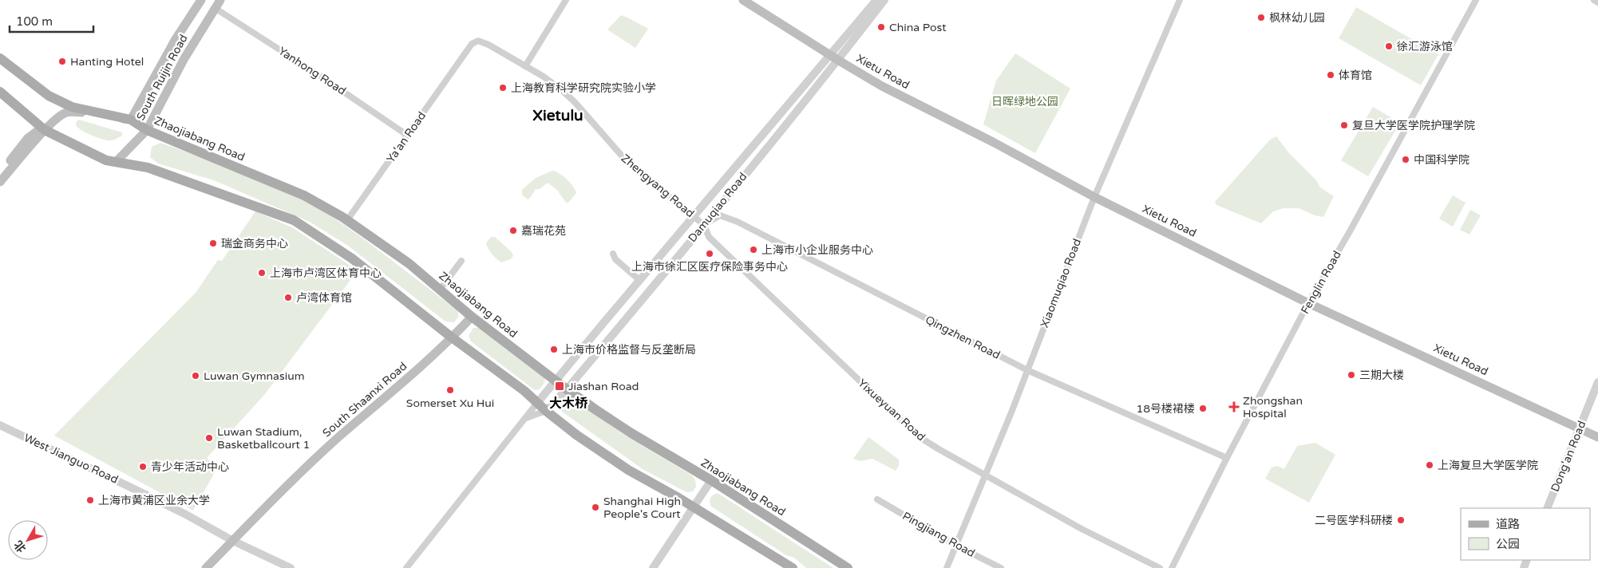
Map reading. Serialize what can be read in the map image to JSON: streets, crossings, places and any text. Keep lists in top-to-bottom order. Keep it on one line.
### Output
{"streets":{"main road":["Xietu Road","South Ruijin Road","Zhaojiabang Road","South Shaanxi Road"],"street":["Yanhong Road","Ya'an Road","Zhengyang Road","Damuqiao Road","Fenglin Road","Xiaomuqiao Road","Qingzhen Road","Yixueyuan Road","Dong'an Road","West Jianguo Road","Pingjiang Road"]},"crossings":[["Yanhong Road","South Ruijin Road"],["Yanhong Road","Ya'an Road"],["Xietu Road","Damuqiao Road"],["Xietu Road","Fenglin Road"],["Xietu Road","Xiaomuqiao Road"],["Xietu Road","Dong'an Road"],["South Ruijin Road","Zhaojiabang Road"],["Ya'an Road","Zhaojiabang Road"],["Ya'an Road","Zhengyang Road"],["Zhaojiabang Road","Damuqiao Road"],["Zhaojiabang Road","South Shaanxi Road"],["Zhengyang Road","Damuqiao Road"],["Zhengyang Road","Qingzhen Road"],["Zhengyang Road","Yixueyuan Road"],["Damuqiao Road","Qingzhen Road"],["Damuqiao Road","Yixueyuan Road"],["Fenglin Road","Qingzhen Road"],["Xiaomuqiao Road","Qingzhen Road"],["Xiaomuqiao Road","Yixueyuan Road"],["Xiaomuqiao Road","Pingjiang Road"],["Qingzhen Road","Yixueyuan Road"],["South Shaanxi Road","West Jianguo Road"]],"districts":["Xietulu","大木桥"],"parks":["日晖绿地公园"],"places":{"other":["枫林幼儿园","China Post","徐汇游泳馆","Hanting Hotel","体育馆","上海教育科学研究院实验小学","复旦大学医学院护理学院","中国科学院","嘉瑞花苑","瑞金商务中心","上海市小企业服务中心","上海市徐汇区医疗保险事务中心","上海市卢湾区体育中心","卢湾体育馆","上海市价格监督与反垄断局","三期大楼","Luwan Gymnasium","Somerset Xu Hui","18号楼裙楼","Luwan Stadium, Basketballcourt 1","上海复旦大学医学院","青少年活动中心","上海市黄浦区业余大学","Shanghai High People's Court","二号医学科研楼"],"transit":["Jiashan Road"],"health":["Zhongshan Hospital"]},"legend":["道路","公园"],"scale_bar":"100 m","north":"bottom left"}
